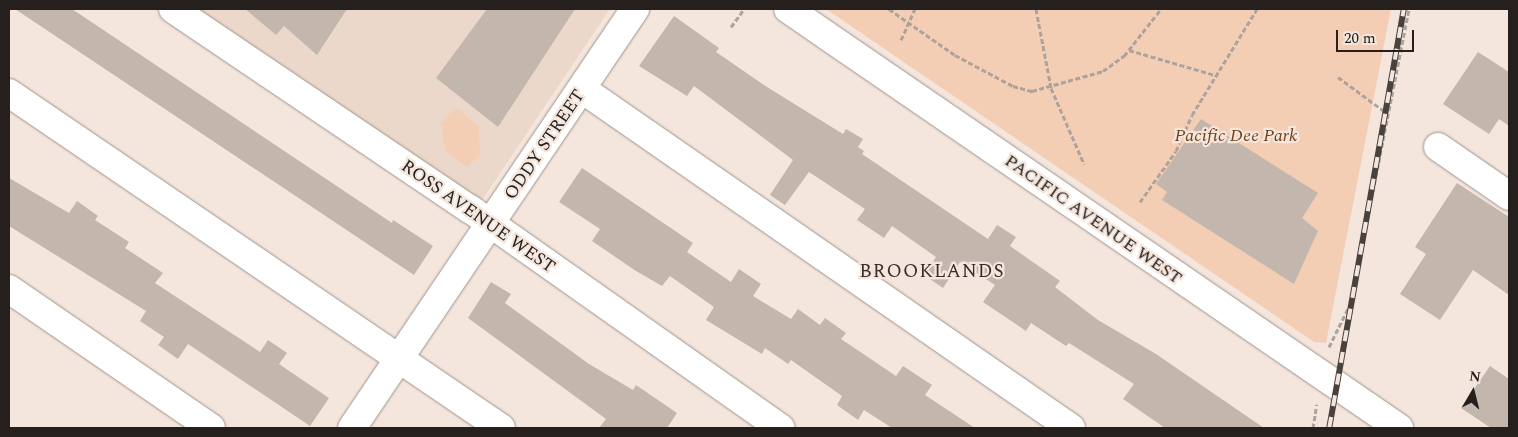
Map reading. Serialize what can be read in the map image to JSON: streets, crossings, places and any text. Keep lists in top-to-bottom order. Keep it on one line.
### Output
{"streets":{"street":["ODDY STREET","ROSS AVENUE WEST","PACIFIC AVENUE WEST"]},"crossings":[["ODDY STREET","ROSS AVENUE WEST"]],"districts":["BROOKLANDS"],"parks":["Pacific Dee Park"],"scale_bar":"20 m","north":"top"}
